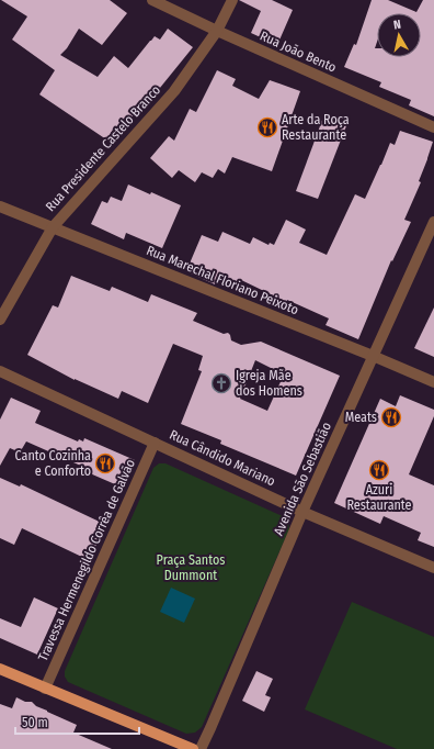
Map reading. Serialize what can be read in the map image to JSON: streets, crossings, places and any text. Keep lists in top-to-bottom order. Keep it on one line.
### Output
{"streets":{"street":["Rua João Bento","Rua Presidente Castelo Branco","Rua Marechal Floriano Peixoto","Rua Cândido Mariano","Avenida São Sebastião","Travessa Hermenegildo Corrêa de Galvão"]},"crossings":[["Rua João Bento","Rua Presidente Castelo Branco"],["Rua Presidente Castelo Branco","Rua Marechal Floriano Peixoto"],["Rua Marechal Floriano Peixoto","Avenida São Sebastião"],["Rua Cândido Mariano","Avenida São Sebastião"],["Rua Cândido Mariano","Travessa Hermenegildo Corrêa de Galvão"]],"parks":["Praça Santos Dummont"],"places":{"restaurant":["Arte da Roça Restaurante","Meats","Canto Cozinha e Conforto","Azuri Restaurante"],"church":["Igreja Mãe dos Homens"]},"scale_bar":"50 m","north":"top"}
